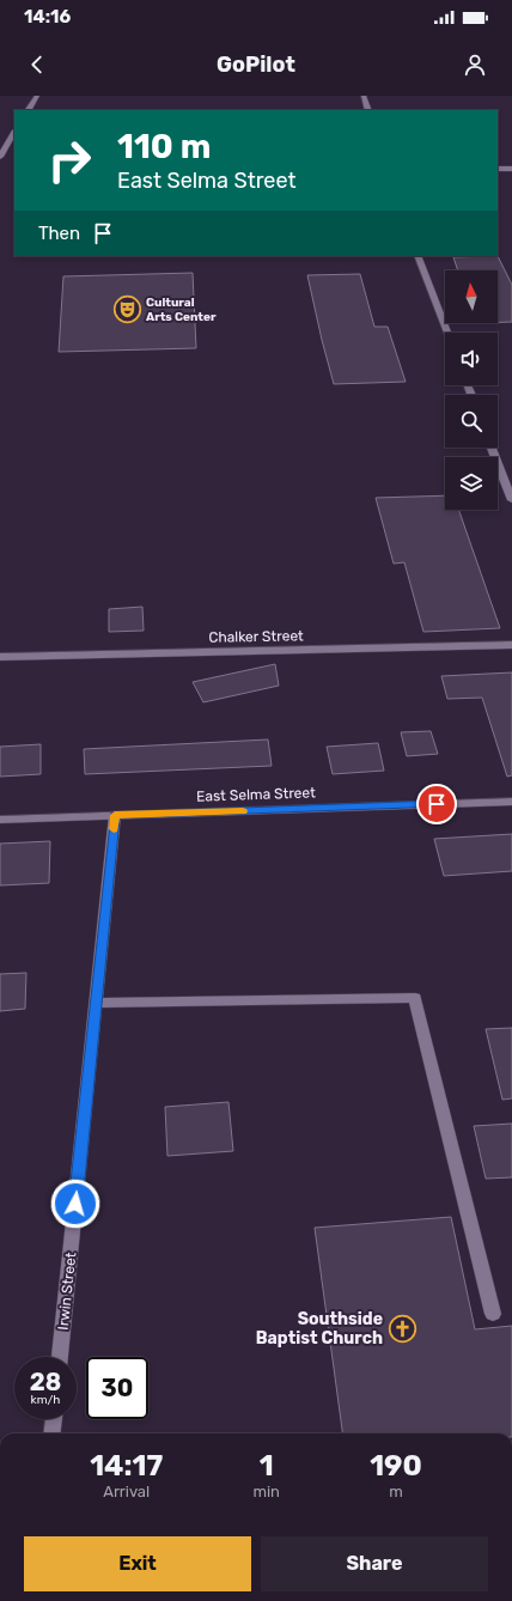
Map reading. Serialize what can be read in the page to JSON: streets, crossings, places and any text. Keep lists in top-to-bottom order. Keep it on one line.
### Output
{"streets":{"street":["Chalker Street","East Selma Street","Irwin Street"]},"crossings":[["East Selma Street","Irwin Street"]],"places":{"theatre":["Cultural Arts Center"],"church":["Southside Baptist Church"]},"north":"top","page":{"status":"14:16","header":"GoPilot","turn":["110 m","East Selma Street"],"then":"Then","speed":"28 km/h","limit":"30","eta":["14:17","Arrival","1","min","190","m"],"buttons":["Exit","Share"]}}
